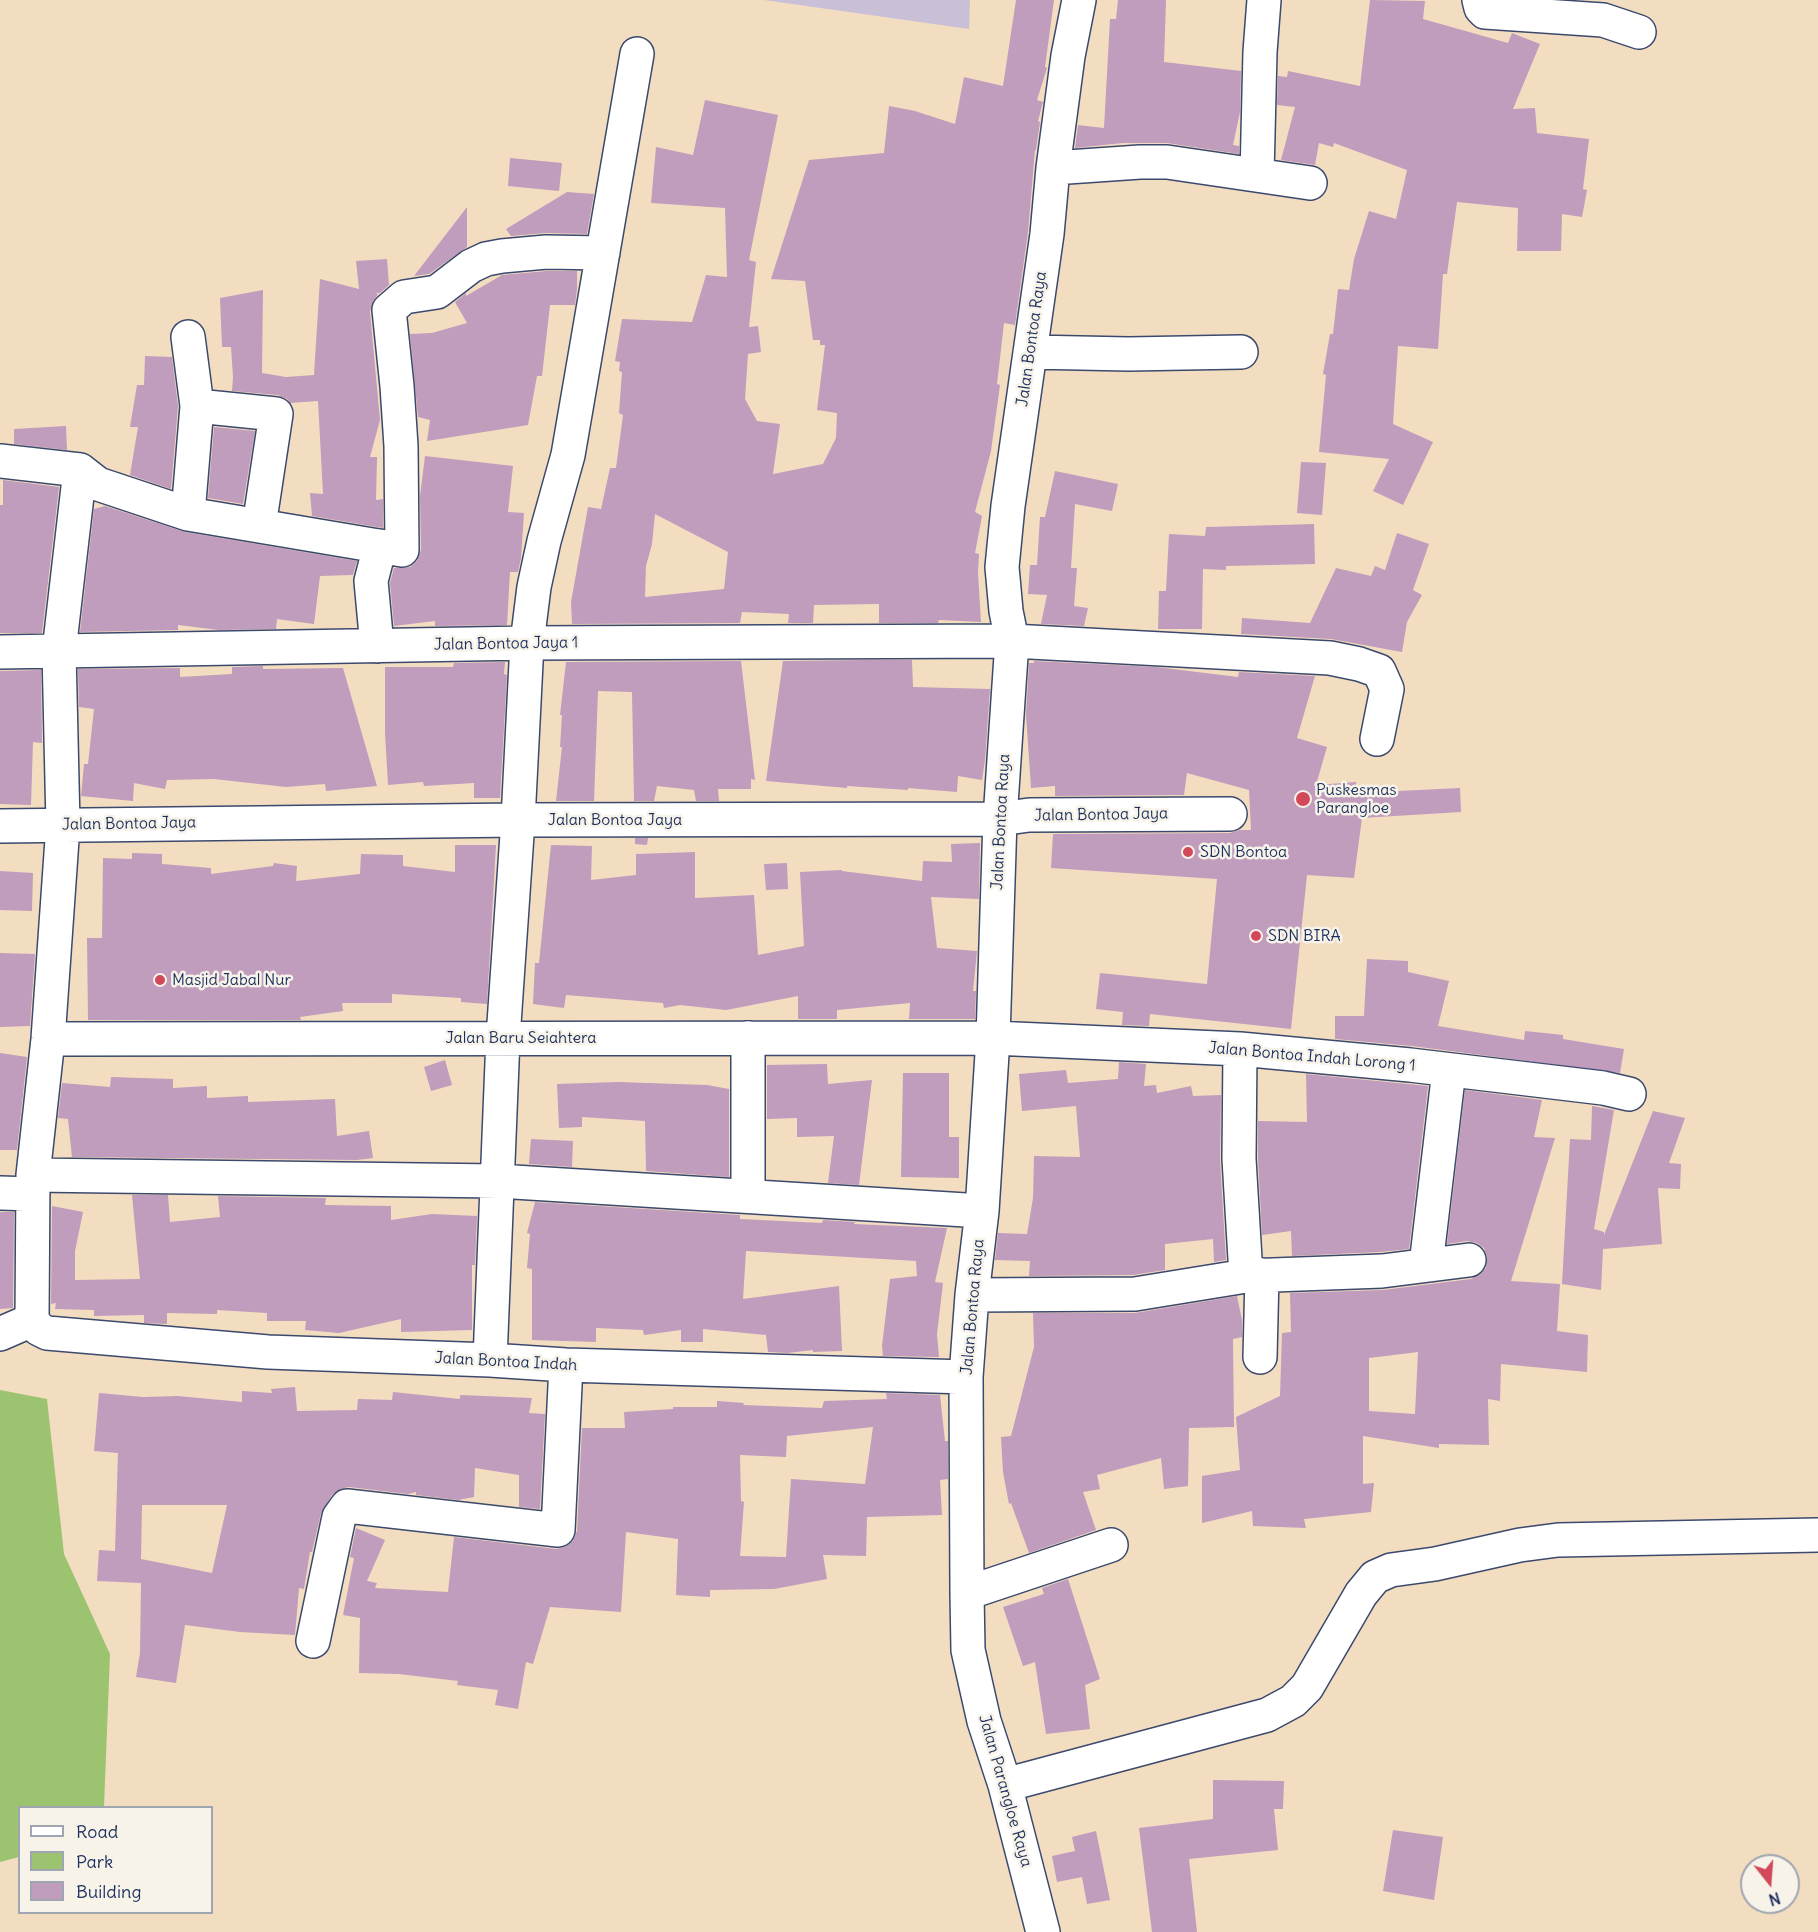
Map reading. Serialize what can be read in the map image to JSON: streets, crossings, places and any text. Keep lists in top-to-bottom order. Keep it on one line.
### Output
{"streets":{"street":["Jalan Bontoa Raya","Jalan Bontoa Jaya 1","Jalan Bontoa Jaya","Jalan Baru Seiahtera","Jalan Bontoa Indah Lorong 1","Jalan Bontoa Indah","Jalan Parangloe Raya"]},"crossings":[["Jalan Bontoa Raya","Jalan Bontoa Jaya 1"],["Jalan Bontoa Raya","Jalan Bontoa Jaya"],["Jalan Bontoa Raya","Jalan Baru Seiahtera"],["Jalan Bontoa Raya","Jalan Bontoa Indah Lorong 1"],["Jalan Bontoa Raya","Jalan Bontoa Indah"],["Jalan Bontoa Raya","Jalan Parangloe Raya"],["Jalan Baru Seiahtera","Jalan Bontoa Indah Lorong 1"]],"places":["Puskesmas Parangloe","SDN Bontoa","SDN BIRA","Masjid Jabal Nur"],"legend":["Road","Park","Building"],"north":"bottom"}
